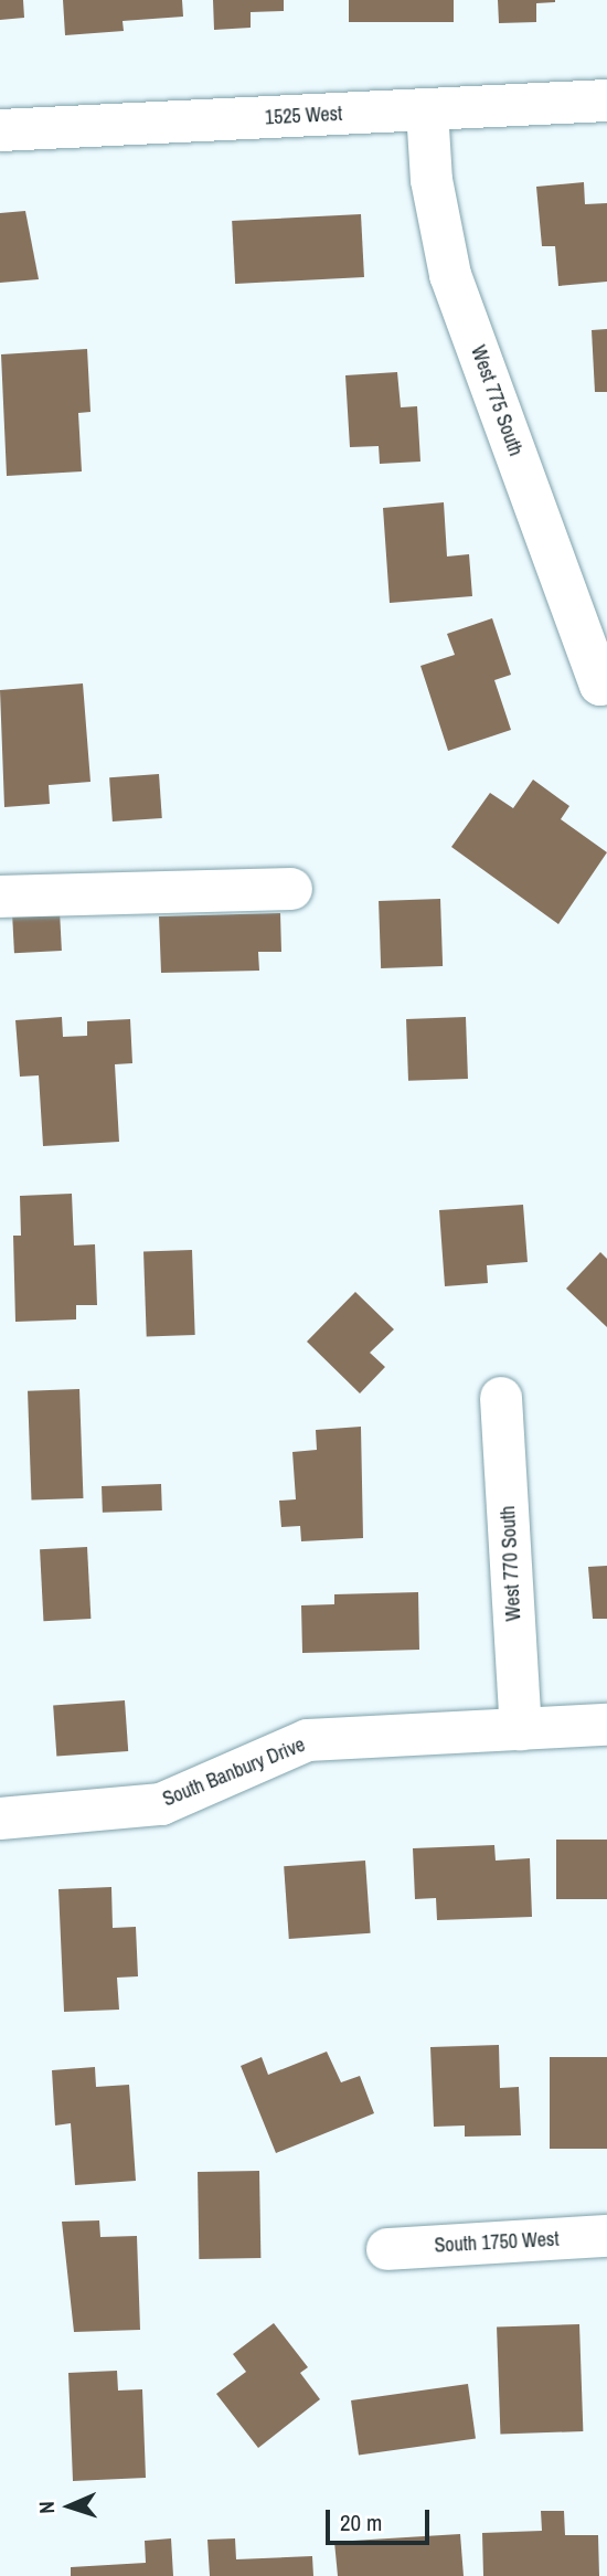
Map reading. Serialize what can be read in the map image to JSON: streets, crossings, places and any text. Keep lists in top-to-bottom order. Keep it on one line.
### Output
{"streets":{"street":["1525 West","West 775 South","West 770 South","South Banbury Drive","South 1750 West"]},"crossings":[["1525 West","West 775 South"],["West 770 South","South Banbury Drive"]],"scale_bar":"20 m","north":"left"}
